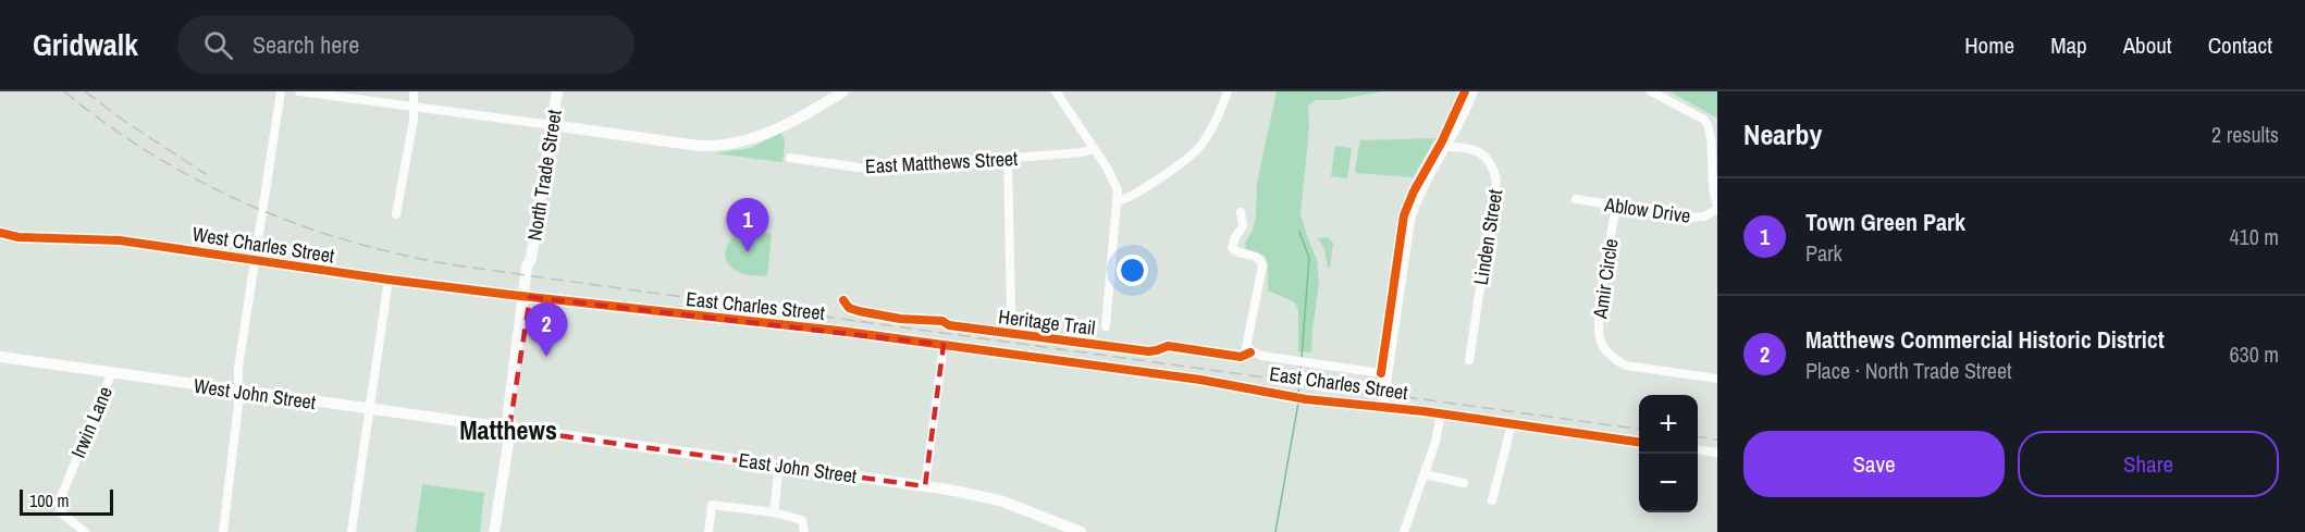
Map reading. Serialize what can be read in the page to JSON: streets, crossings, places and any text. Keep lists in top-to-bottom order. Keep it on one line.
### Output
{"streets":{"main road":["North Trade Street","West John Street","East John Street"],"street":["East Matthews Street","Ablow Drive","Linden Street","West Charles Street","Amir Circle","East Charles Street","Irwin Lane"],"cycle path":["Heritage Trail"]},"crossings":[["North Trade Street","West Charles Street"],["North Trade Street","East Charles Street"],["North Trade Street","West John Street"],["North Trade Street","East John Street"],["Ablow Drive","Amir Circle"],["West Charles Street","East Charles Street"],["West John Street","Irwin Lane"],["West John Street","East John Street"]],"districts":["Matthews"],"scale_bar":"100 m","page":{"header":"Gridwalk","search":"Search here","nav":["Home","Map","About","Contact"],"heading":["Nearby","2 results"],"list":[{"mark":"1","name":"Town Green Park","note":"Park","value":"410 m"},{"mark":"2","name":"Matthews Commercial Historic District","note":"Place · North Trade Street","value":"630 m"}],"pins":["1","2"],"map_buttons":["+","−"],"buttons":["Save","Share"],"scale":"100 m"}}
